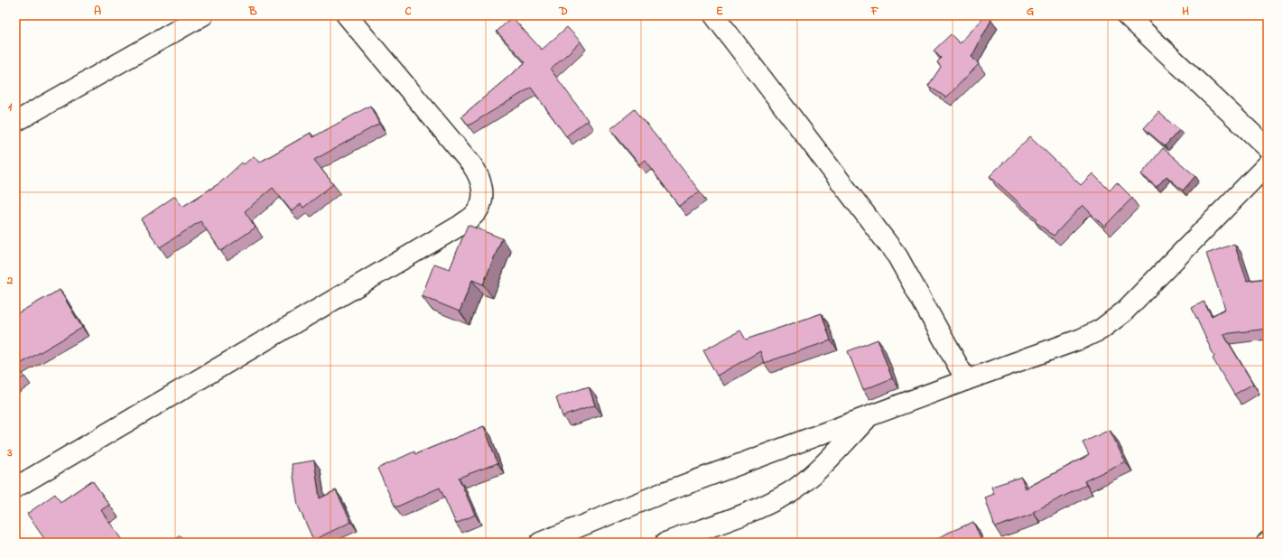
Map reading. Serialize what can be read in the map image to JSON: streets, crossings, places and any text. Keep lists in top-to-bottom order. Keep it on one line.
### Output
{"grid":{"columns":["A","B","C","D","E","F","G","H"],"rows":["1","2","3"]}}
